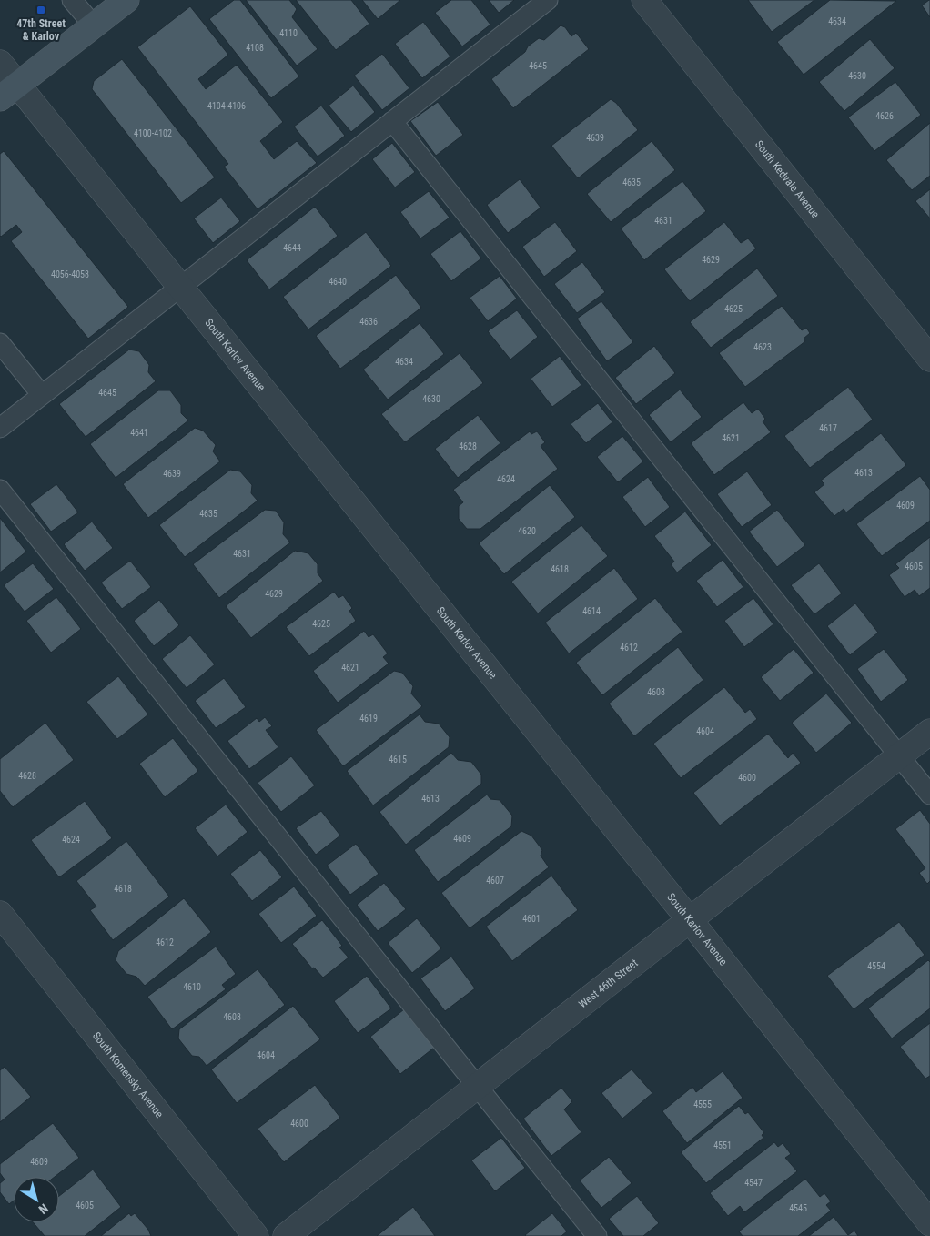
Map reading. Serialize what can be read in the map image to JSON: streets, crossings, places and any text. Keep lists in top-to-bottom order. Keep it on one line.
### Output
{"streets":{"street":["South Kedvale Avenue","South Karlov Avenue","West 46th Street","South Komensky Avenue"]},"crossings":[["South Karlov Avenue","West 46th Street"]],"places":{"transit":["47th Street & Karlov"]},"house_numbers":["4634","4110","4108","4645","4630","4104-4106","4626","4100-4102","4639","4635","4631","4644","4629","4056-4058","4640","4625","4636","4623","4634","4645","4630","4617","4641","4621","4628","4613","4639","4624","4609","4635","4620","4631","4605","4618","4629","4614","4625","4612","4621","4608","4619","4604","4615","4628","4600","4613","4609","4624","4607","4618","4601","4612","4554","4610","4608","4604","4555","4600","4551","4609","4547","4605","4545"],"north":"bottom right"}
